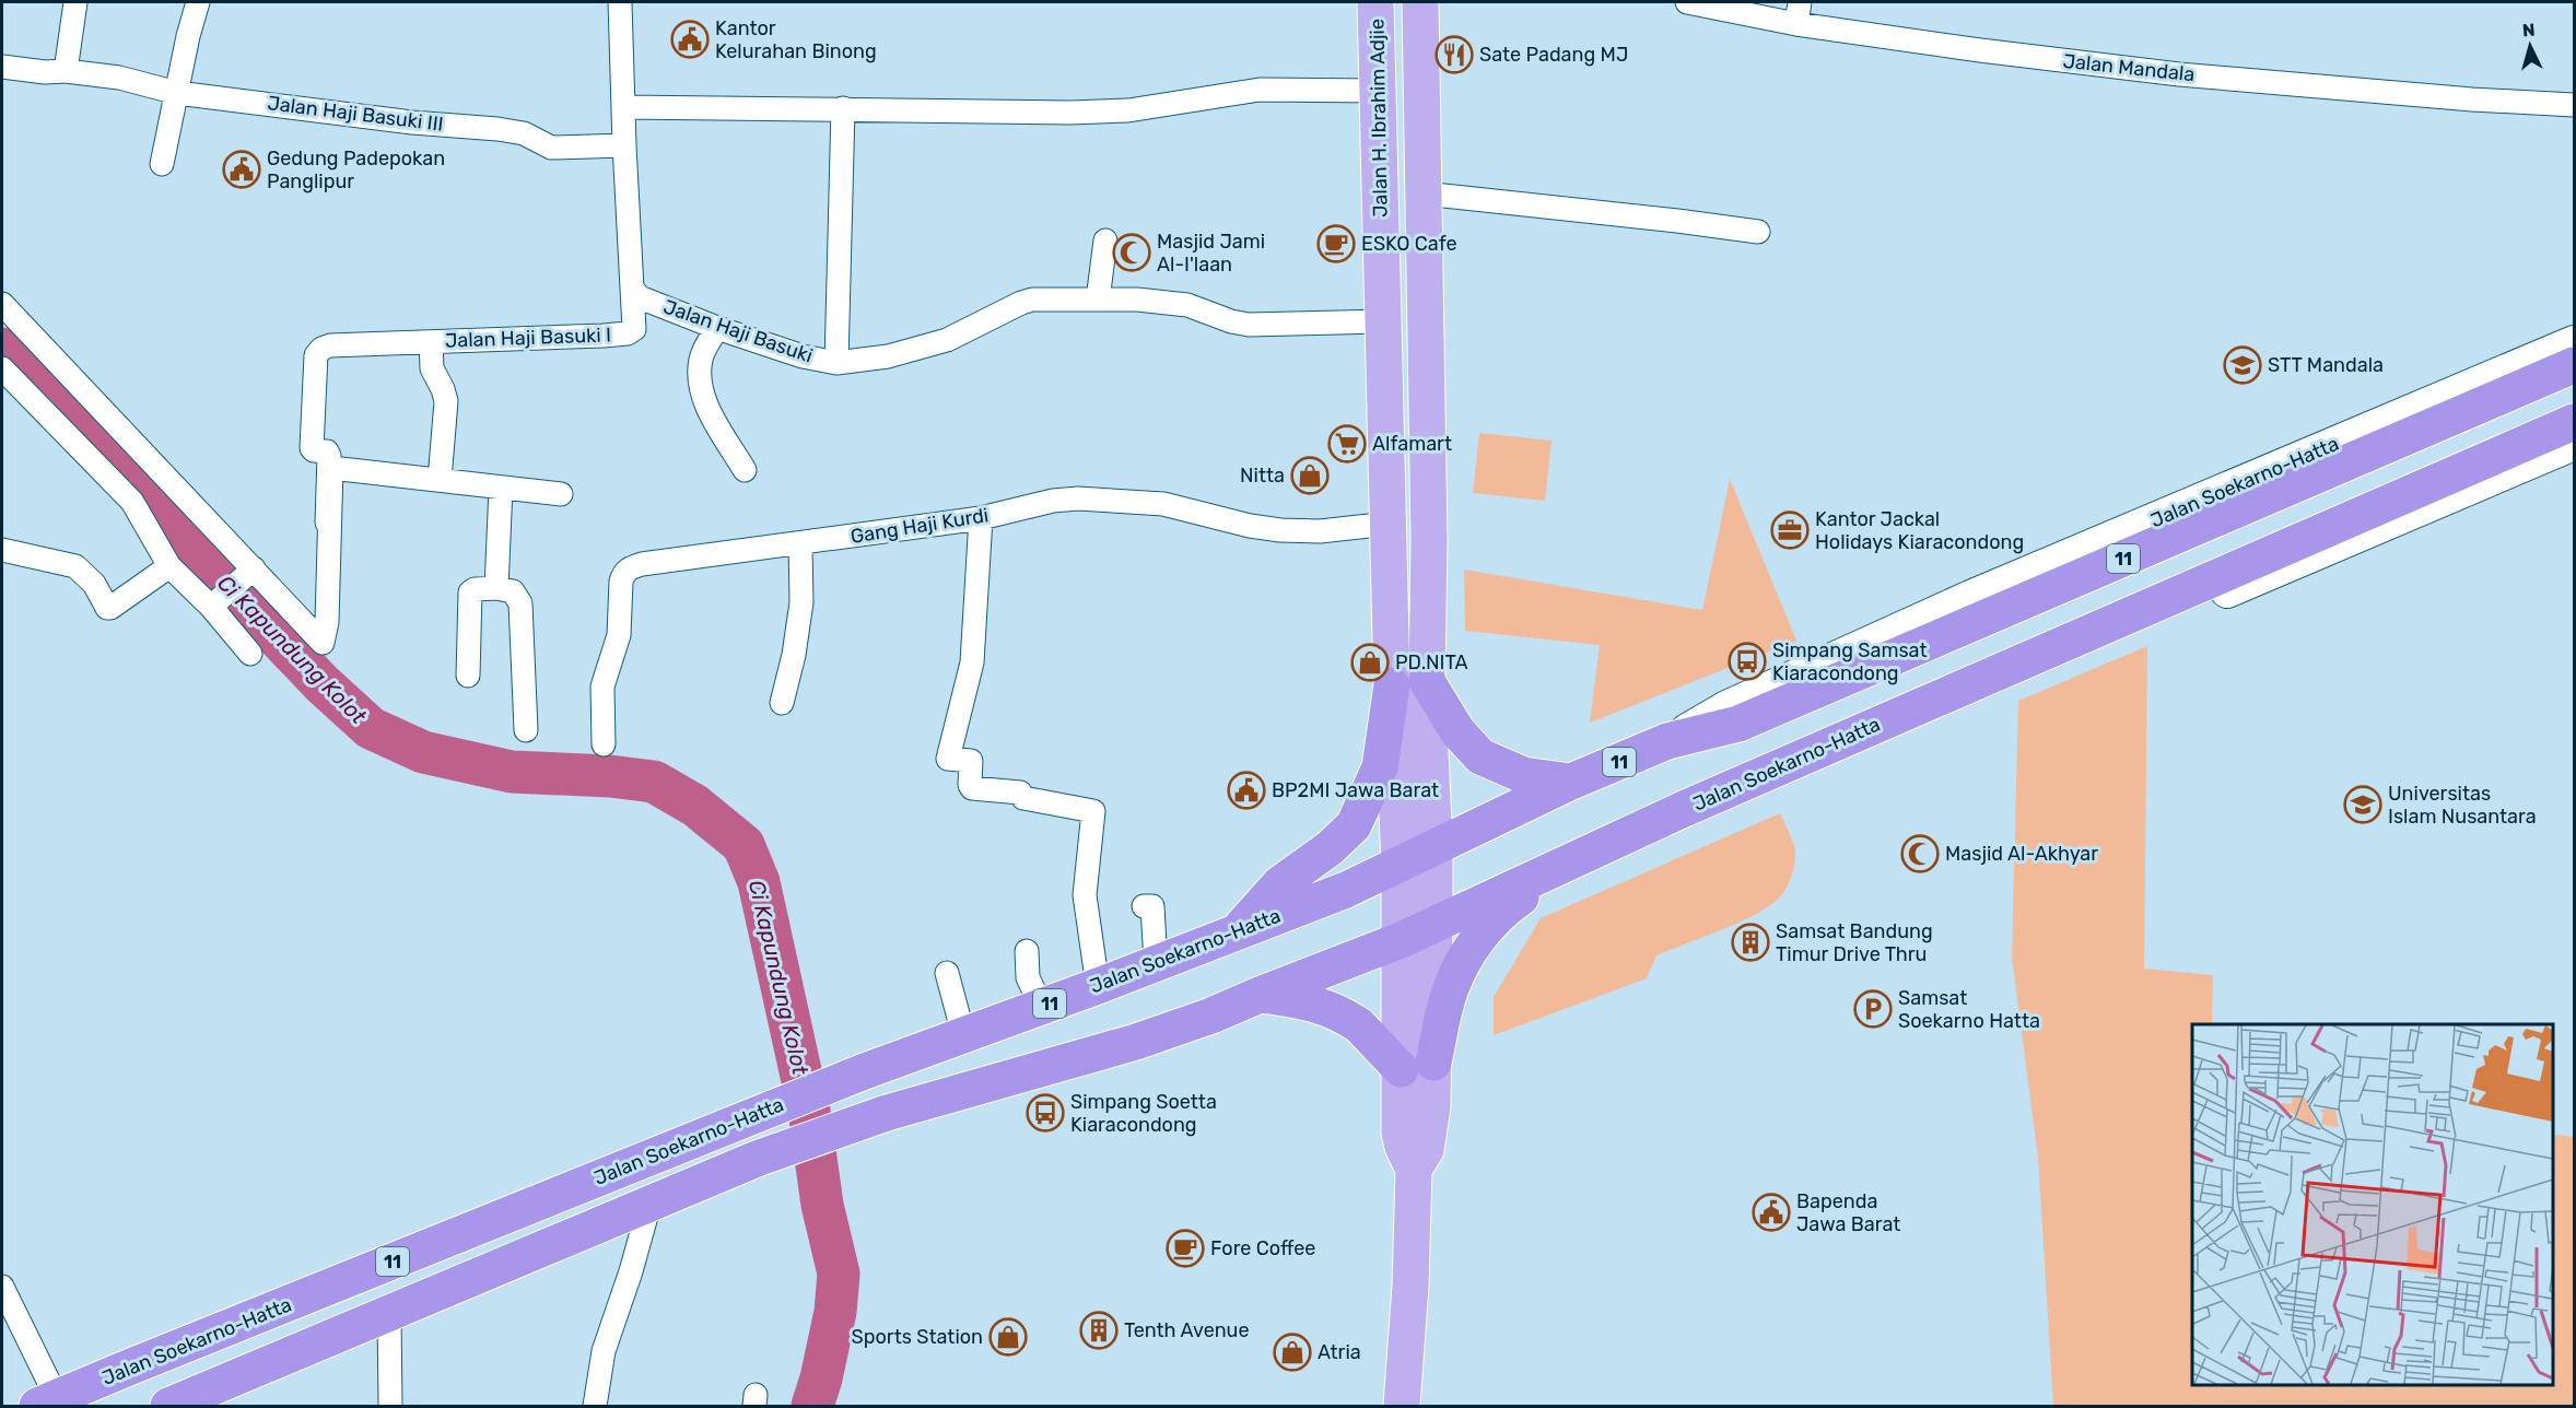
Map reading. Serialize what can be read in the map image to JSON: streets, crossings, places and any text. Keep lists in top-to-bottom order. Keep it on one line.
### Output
{"streets":{"highway":["Jalan Soekarno-Hatta","11"],"main road":["Jalan H. Ibrahim Adjie"],"street":["Jalan Mandala","Jalan Haji Basuki III","Jalan Haji Basuki","Jalan Haji Basuki I","Gang Haji Kurdi"]},"crossings":[["Jalan Haji Basuki III","Jalan Haji Basuki I"],["Jalan H. Ibrahim Adjie","Jalan Haji Basuki"],["Jalan H. Ibrahim Adjie","Jalan Soekarno-Hatta"],["Jalan H. Ibrahim Adjie","Gang Haji Kurdi"],["Jalan Haji Basuki","Jalan Haji Basuki I"]],"water":["Ci Kapundung Kolot"],"places":{"public building":["Kantor Kelurahan Binong","Gedung Padepokan Panglipur","BP2MI Jawa Barat","Bapenda Jawa Barat"],"restaurant":["Sate Padang MJ"],"cafe":["ESKO Cafe","Fore Coffee"],"mosque":["Masjid Jami Al-I'laan","Masjid Al-Akhyar"],"school or university":["STT Mandala","Universitas Islam Nusantara"],"supermarket":["Alfamart"],"shop":["Nitta","PD.NITA","Sports Station","Atria"],"office":["Kantor Jackal Holidays Kiaracondong"],"bus stop":["Simpang Samsat Kiaracondong","Simpang Soetta Kiaracondong"],"building":["Samsat Bandung Timur Drive Thru","Tenth Avenue"],"parking":["Samsat Soekarno Hatta"]},"north":"top"}
